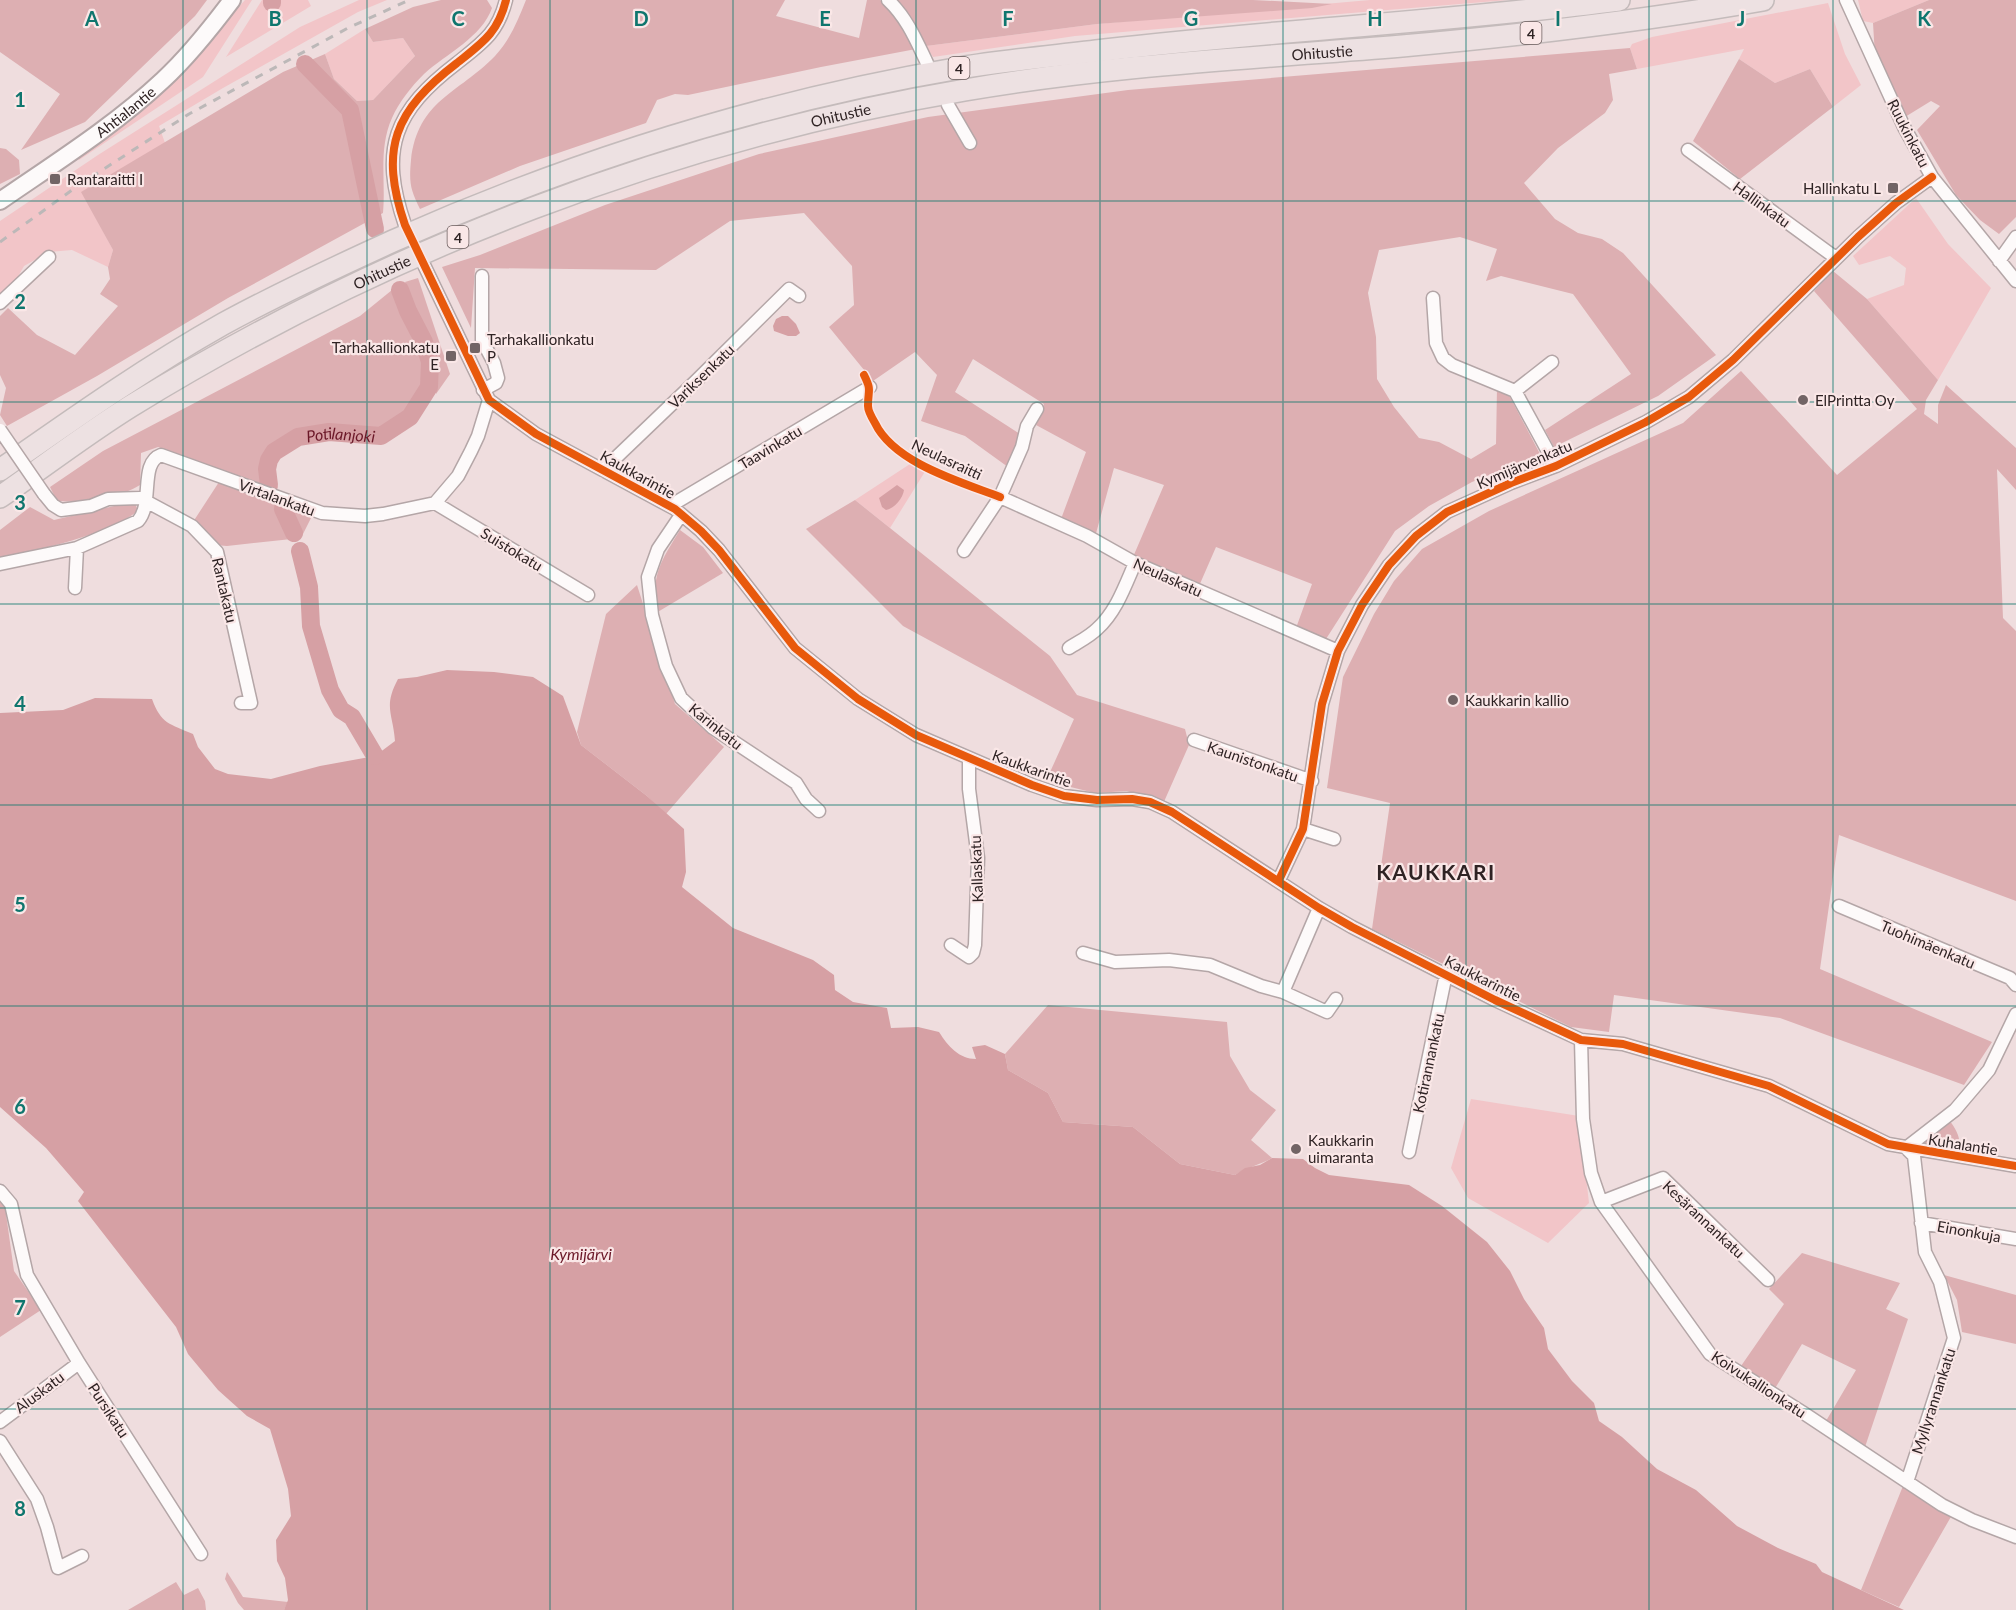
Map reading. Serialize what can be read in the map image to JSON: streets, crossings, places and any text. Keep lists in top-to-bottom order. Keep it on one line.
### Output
{"streets":{"highway":["4","Ohitustie"],"main road":["Ahtialantie"],"street":["Ruukinkatu","Hallinkatu","Variksenkatu","Taavinkatu","Kymijärvenkatu","Kaukkarintie","Virtalankatu","Suistokatu","Neulaskatu","Rantakatu","Karinkatu","Kaunistonkatu","Kallaskatu","Tuohimäenkatu","Kotirannankatu","Kuhalantie","Kesärannankatu","Einonkuja","Koivukallionkatu","Aluskatu","Myllyrannankatu","Pursikatu"],"cycle path":["Neulasraitti"]},"crossings":[["Ruukinkatu","Kymijärvenkatu"],["Hallinkatu","Kymijärvenkatu"],["Variksenkatu","Kaukkarintie"],["Taavinkatu","Kaukkarintie"],["Kymijärvenkatu","Kaukkarintie"],["Kymijärvenkatu","Neulaskatu"],["Kymijärvenkatu","Kaunistonkatu"],["Kaukkarintie","Karinkatu"],["Kaukkarintie","Kallaskatu"],["Kaukkarintie","Kotirannankatu"],["Kaukkarintie","Kuhalantie"],["Kaukkarintie","Koivukallionkatu"],["Kaukkarintie","Myllyrannankatu"],["Virtalankatu","Suistokatu"],["Virtalankatu","Rantakatu"],["Kuhalantie","Myllyrannankatu"],["Kesärannankatu","Koivukallionkatu"],["Einonkuja","Myllyrannankatu"],["Koivukallionkatu","Myllyrannankatu"],["Aluskatu","Pursikatu"]],"districts":["KAUKKARI"],"water":["Potilanjoki","Kymijärvi"],"places":{"transit":["Rantaraitti I","Hallinkatu L","Tarhakallionkatu P","Tarhakallionkatu E"],"other":["ElPrintta Oy","Kaukkarin kallio","Kaukkarin uimaranta"]},"grid":{"columns":["A","B","C","D","E","F","G","H","I","J","K"],"rows":["1","2","3","4","5","6","7","8"]}}
